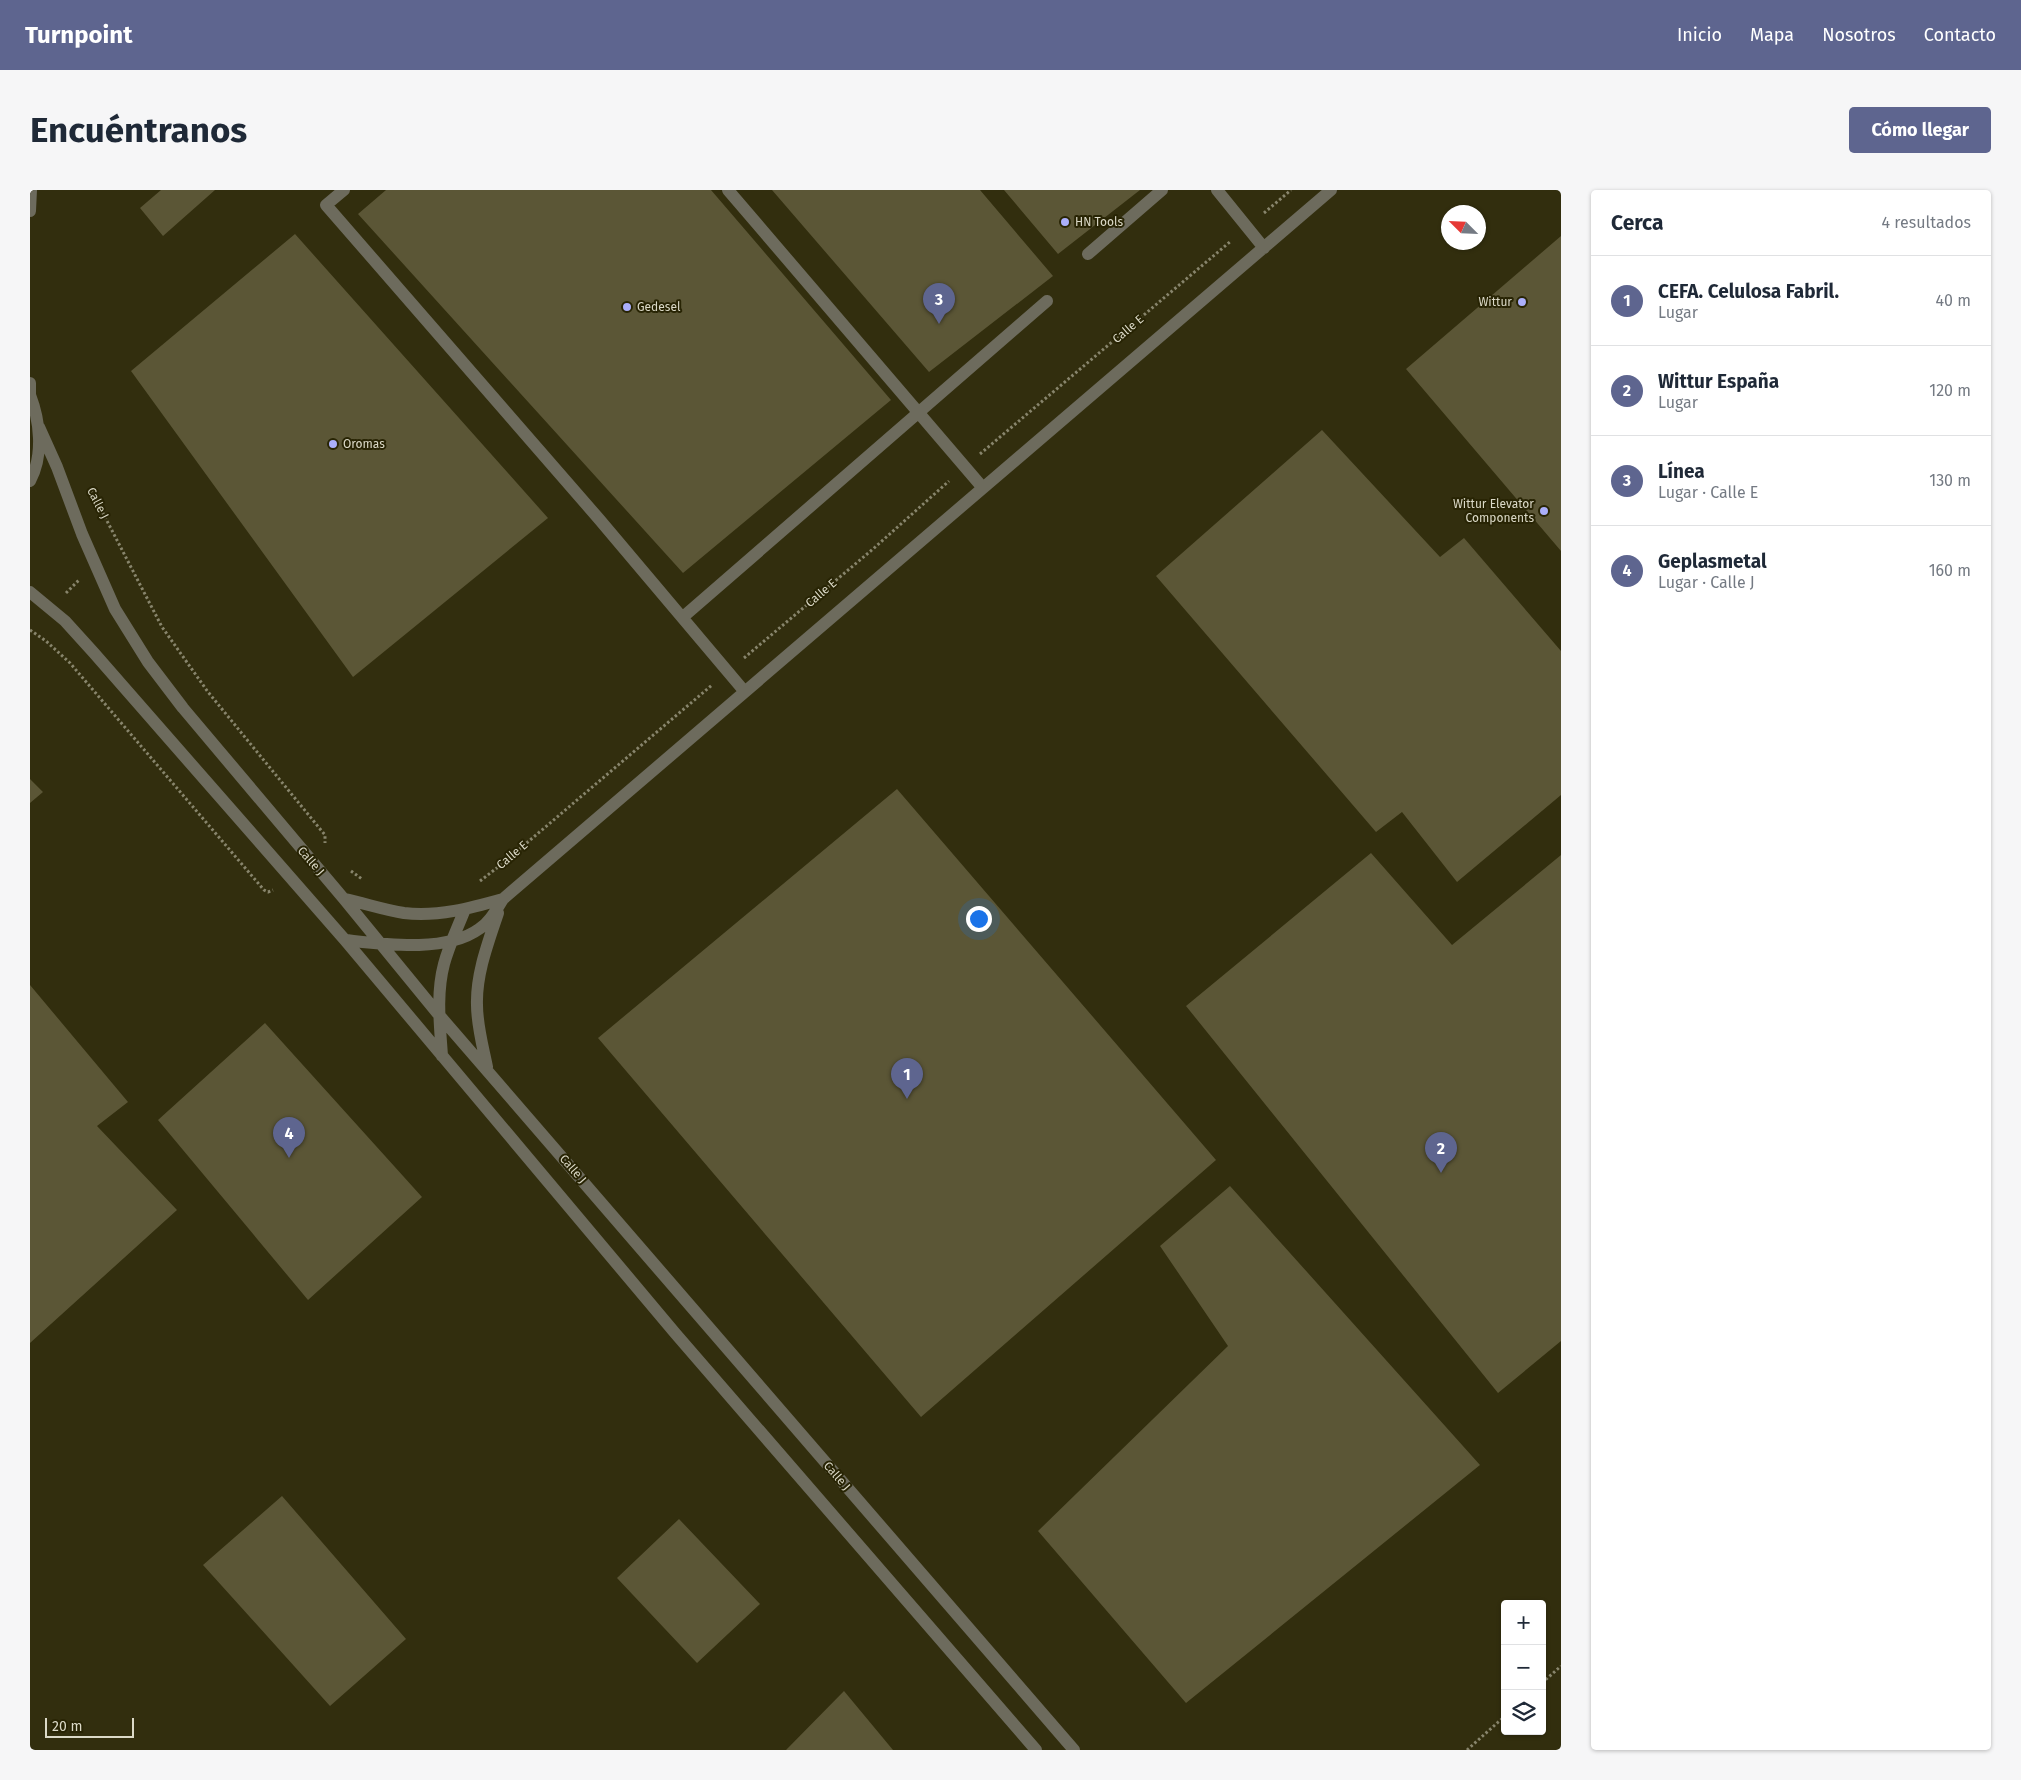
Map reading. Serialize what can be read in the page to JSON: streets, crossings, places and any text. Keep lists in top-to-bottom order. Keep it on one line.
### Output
{"streets":{"street":["Calle E","Calle J"]},"crossings":[["Calle E","Calle J"]],"places":["HN Tools","Wittur","Gedesel","Oromas","Wittur Elevator Components"],"scale_bar":"20 m","north":"top left","page":{"header":"Turnpoint","nav":["Inicio","Mapa","Nosotros","Contacto"],"buttons":"Cómo llegar","title":"Encuéntranos","heading":["Cerca","4 resultados"],"list":[{"mark":"1","name":"CEFA. Celulosa Fabril.","note":"Lugar","value":"40 m"},{"mark":"2","name":"Wittur España","note":"Lugar","value":"120 m"},{"mark":"3","name":"Línea","note":"Lugar · Calle E","value":"130 m"},{"mark":"4","name":"Geplasmetal","note":"Lugar · Calle J","value":"160 m"}],"pins":["3","1","4","2"],"map_buttons":["+","−"],"scale":"20 m"}}
